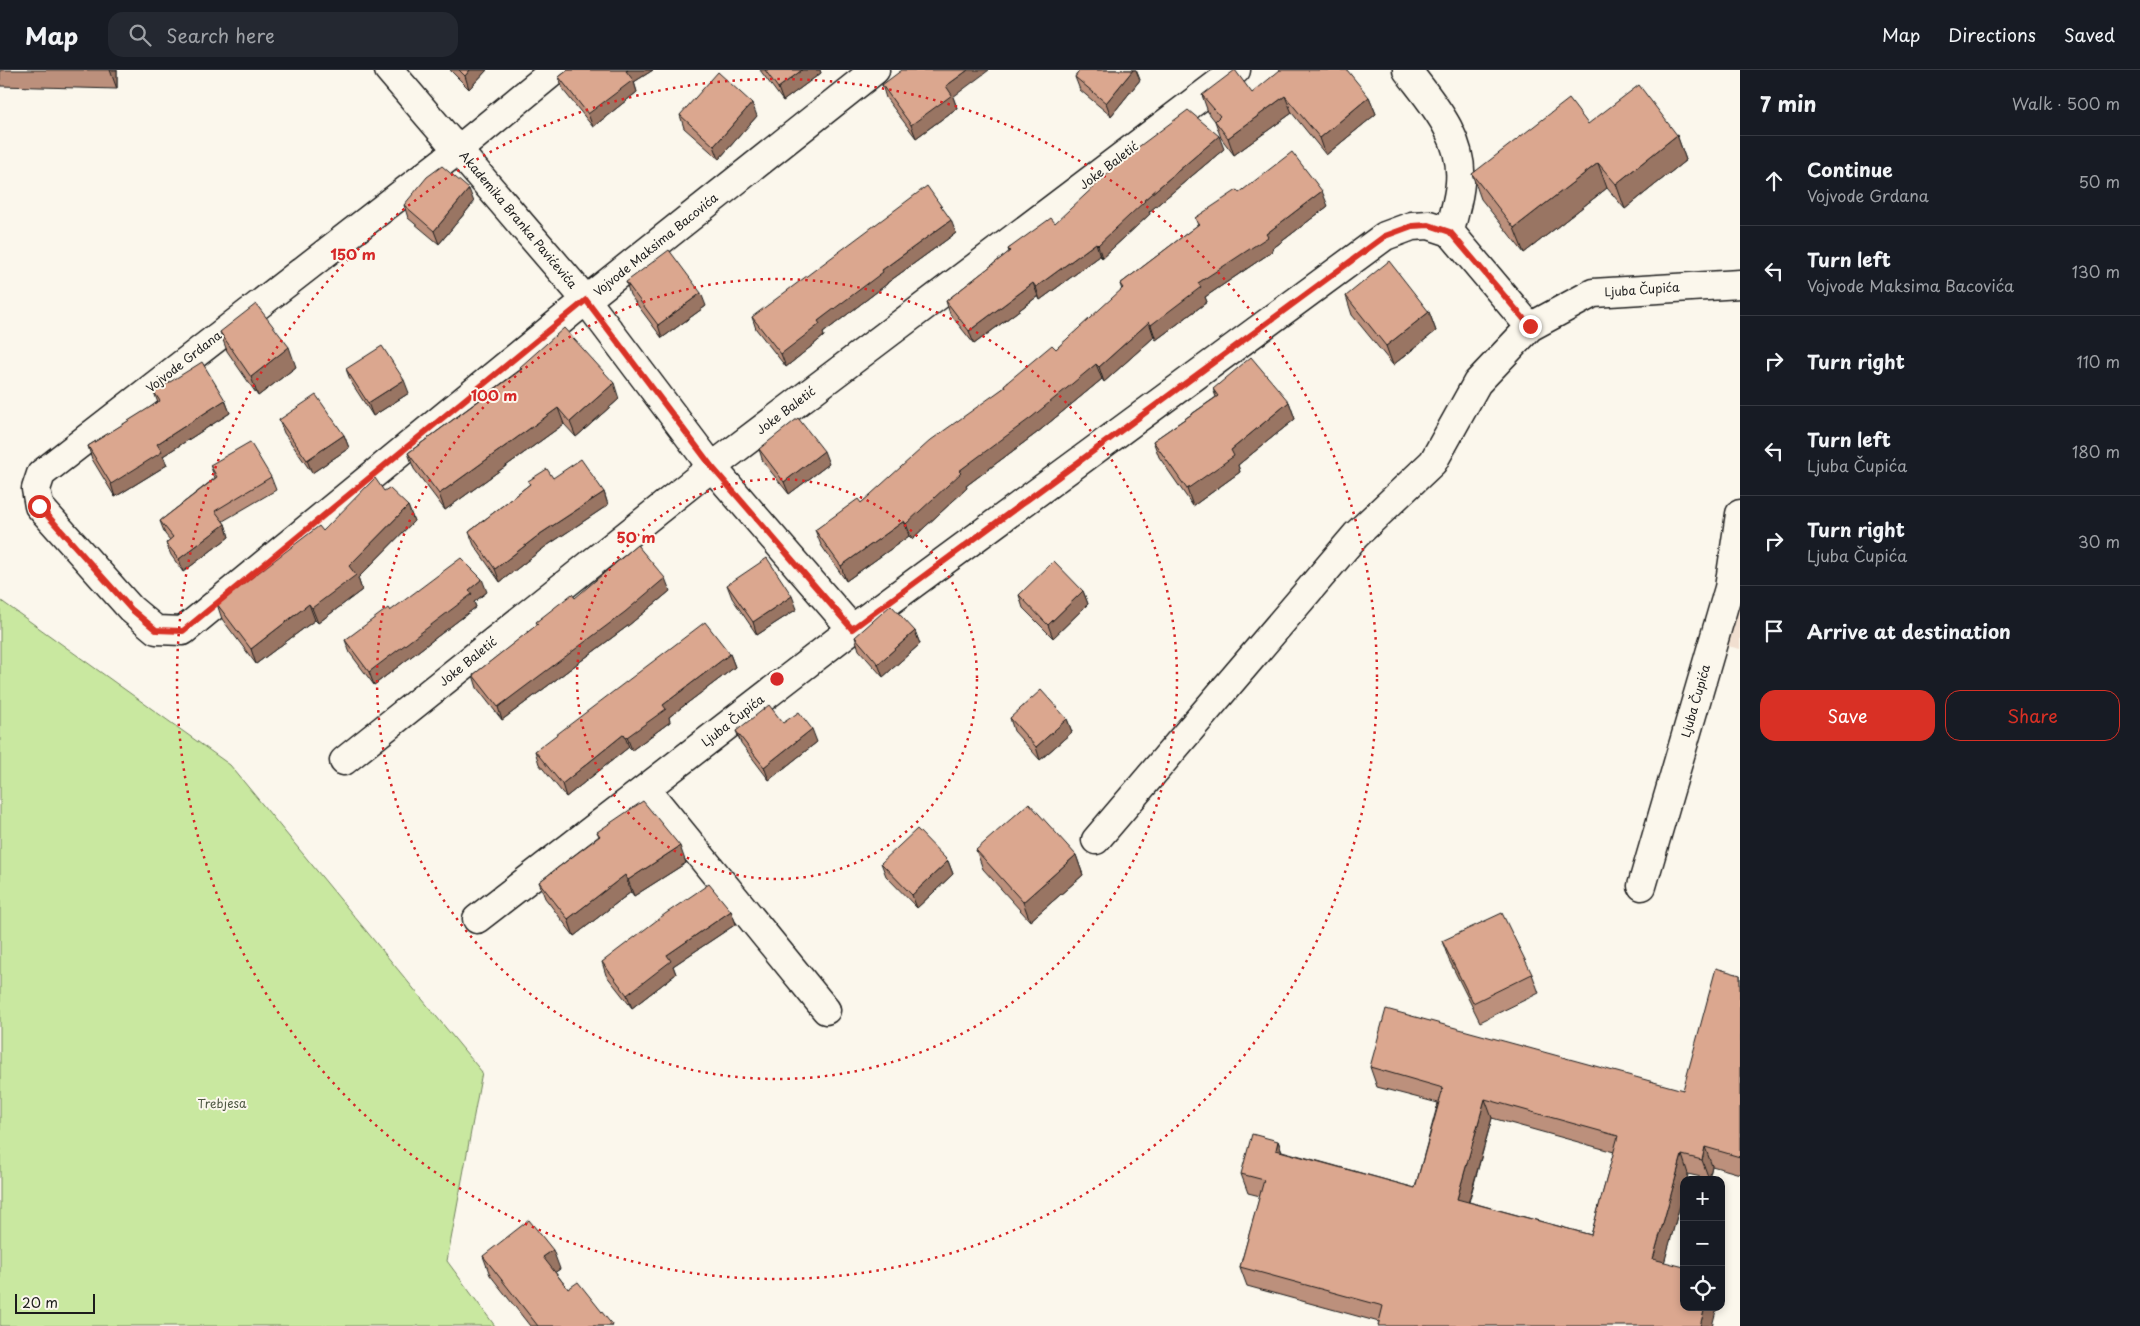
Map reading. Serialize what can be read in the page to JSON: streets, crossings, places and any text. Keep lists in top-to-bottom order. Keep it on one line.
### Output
{"streets":{"street":["Joke Baletić","Akademika Branka Pavićevića","Vojvode Maksima Bacovića","Ljuba Čupića","Vojvode Grdana"]},"crossings":[["Joke Baletić","Akademika Branka Pavićevića"],["Akademika Branka Pavićevića","Vojvode Maksima Bacovića"],["Akademika Branka Pavićevića","Ljuba Čupića"],["Akademika Branka Pavićevića","Vojvode Grdana"],["Vojvode Maksima Bacovića","Vojvode Grdana"]],"parks":["Trebjesa"],"scale_bar":"20 m","page":{"header":"Map","search":"Search here","nav":["Map","Directions","Saved"],"heading":["7 min","Walk · 500 m"],"list":[["Continue","Vojvode Grdana","50 m"],["Turn left","Vojvode Maksima Bacovića","130 m"],["Turn right","110 m"],["Turn left","Ljuba Čupića","180 m"],["Turn right","Ljuba Čupića","30 m"],"Arrive at destination"],"buttons":["Save","Share"],"map_buttons":["+","−"],"scale":"20 m"},"rings":["150 m","100 m","50 m"]}
